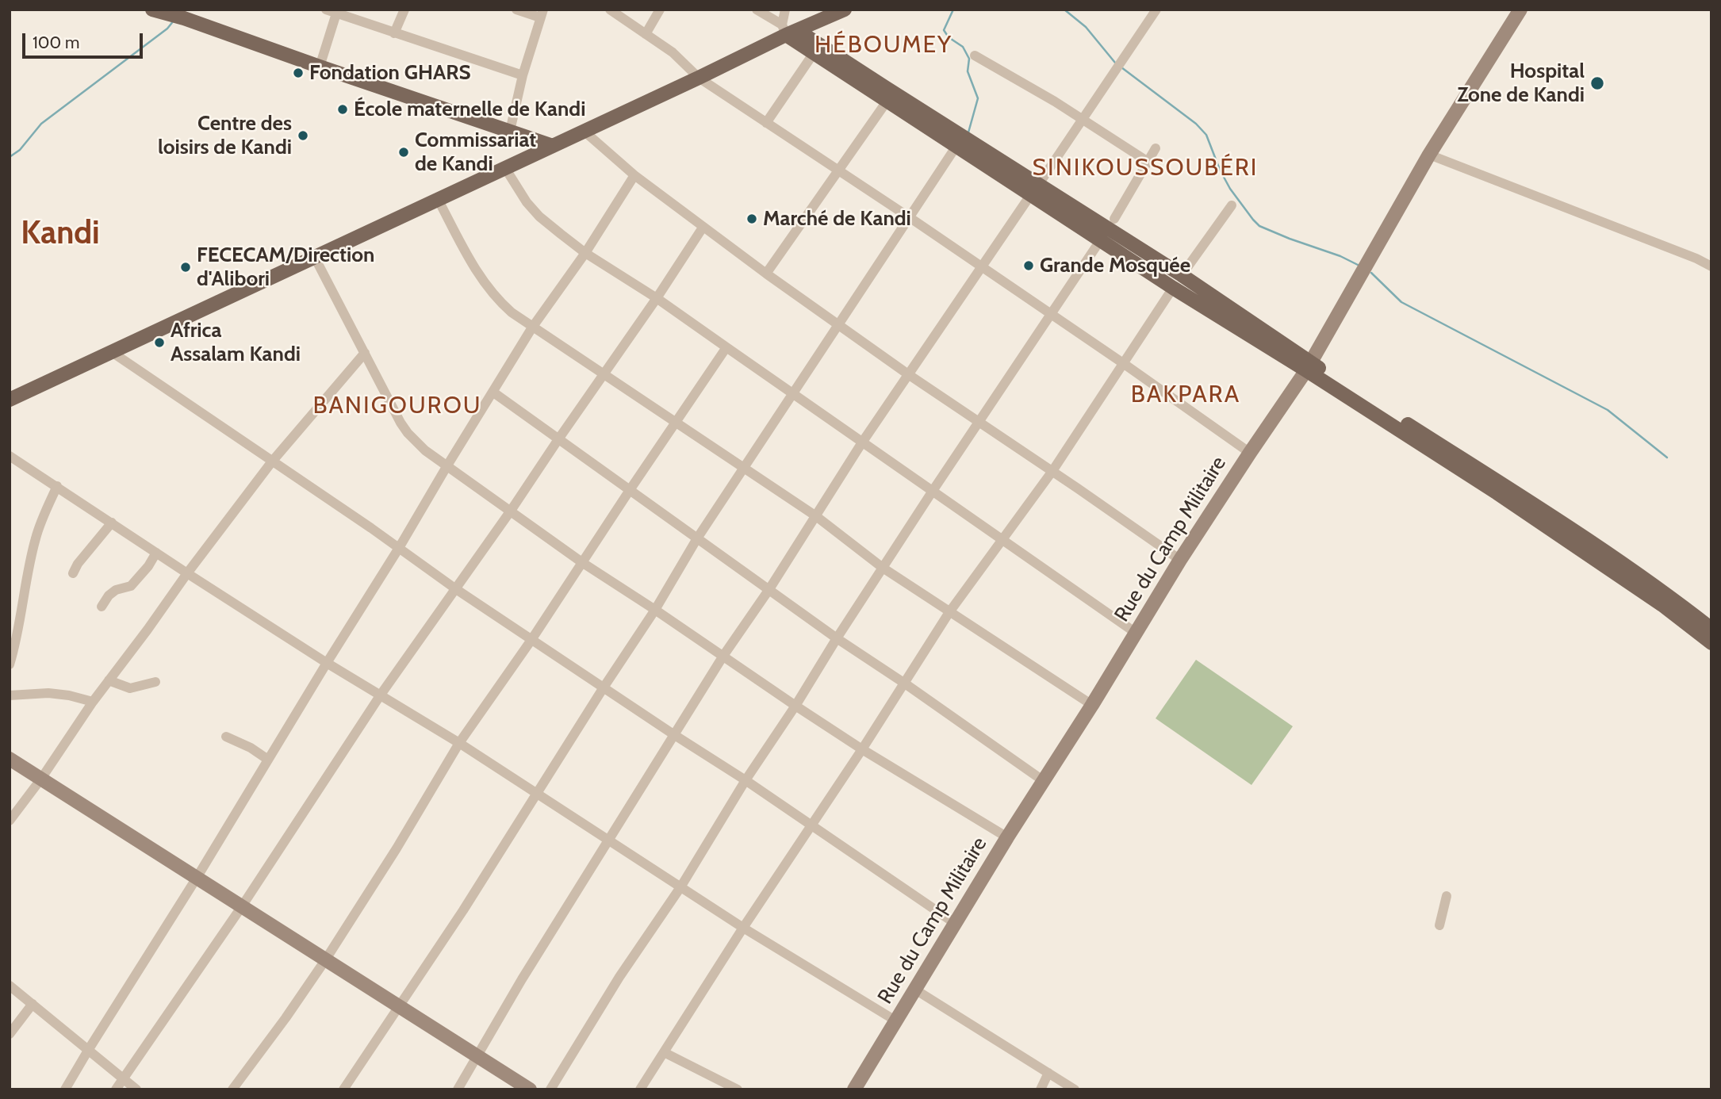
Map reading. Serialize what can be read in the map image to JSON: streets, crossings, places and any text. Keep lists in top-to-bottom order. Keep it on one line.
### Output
{"streets":{"street":["Rue du Camp Militaire"]},"districts":["HÉBOUMEY","SINIKOUSSOUBÉRI","Kandi","BAKPARA","BANIGOUROU"],"places":["Fondation GHARS","Hospital Zone de Kandi","École maternelle de Kandi","Centre des loisirs de Kandi","Commissariat de Kandi","Marché de Kandi","Grande Mosquée","FECECAM/Direction d'Alibori","Africa Assalam Kandi"],"scale_bar":"100 m"}
